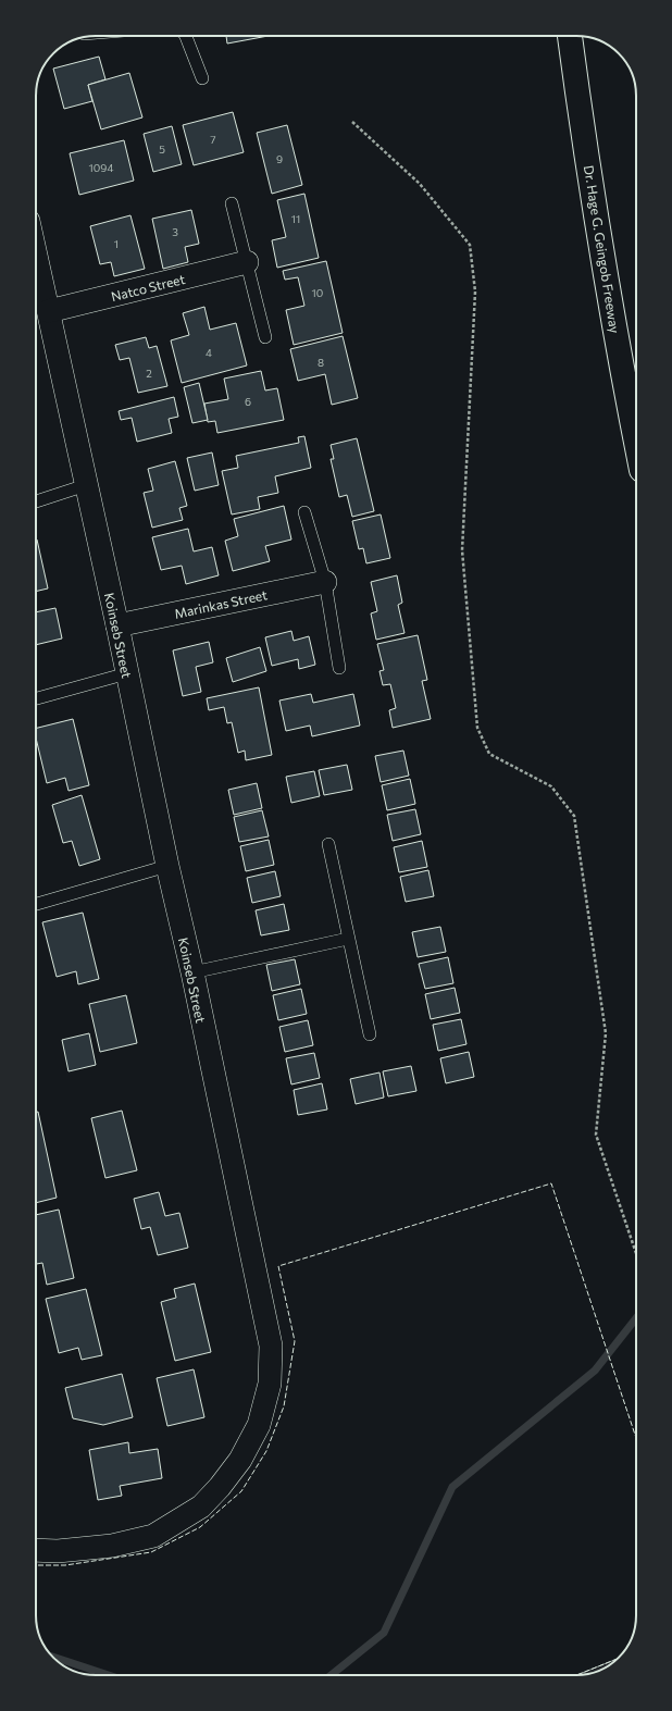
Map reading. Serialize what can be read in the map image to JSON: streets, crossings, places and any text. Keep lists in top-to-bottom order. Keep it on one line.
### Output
{"streets":{"highway":["Dr. Hage G. Geingob Freeway"],"street":["Natco Street","Marinkas Street","Koinseb Street"]},"crossings":[["Natco Street","Koinseb Street"],["Marinkas Street","Koinseb Street"]],"house_numbers":["7","5","9","1094","11","3","1","10","4","8","2","6"]}
